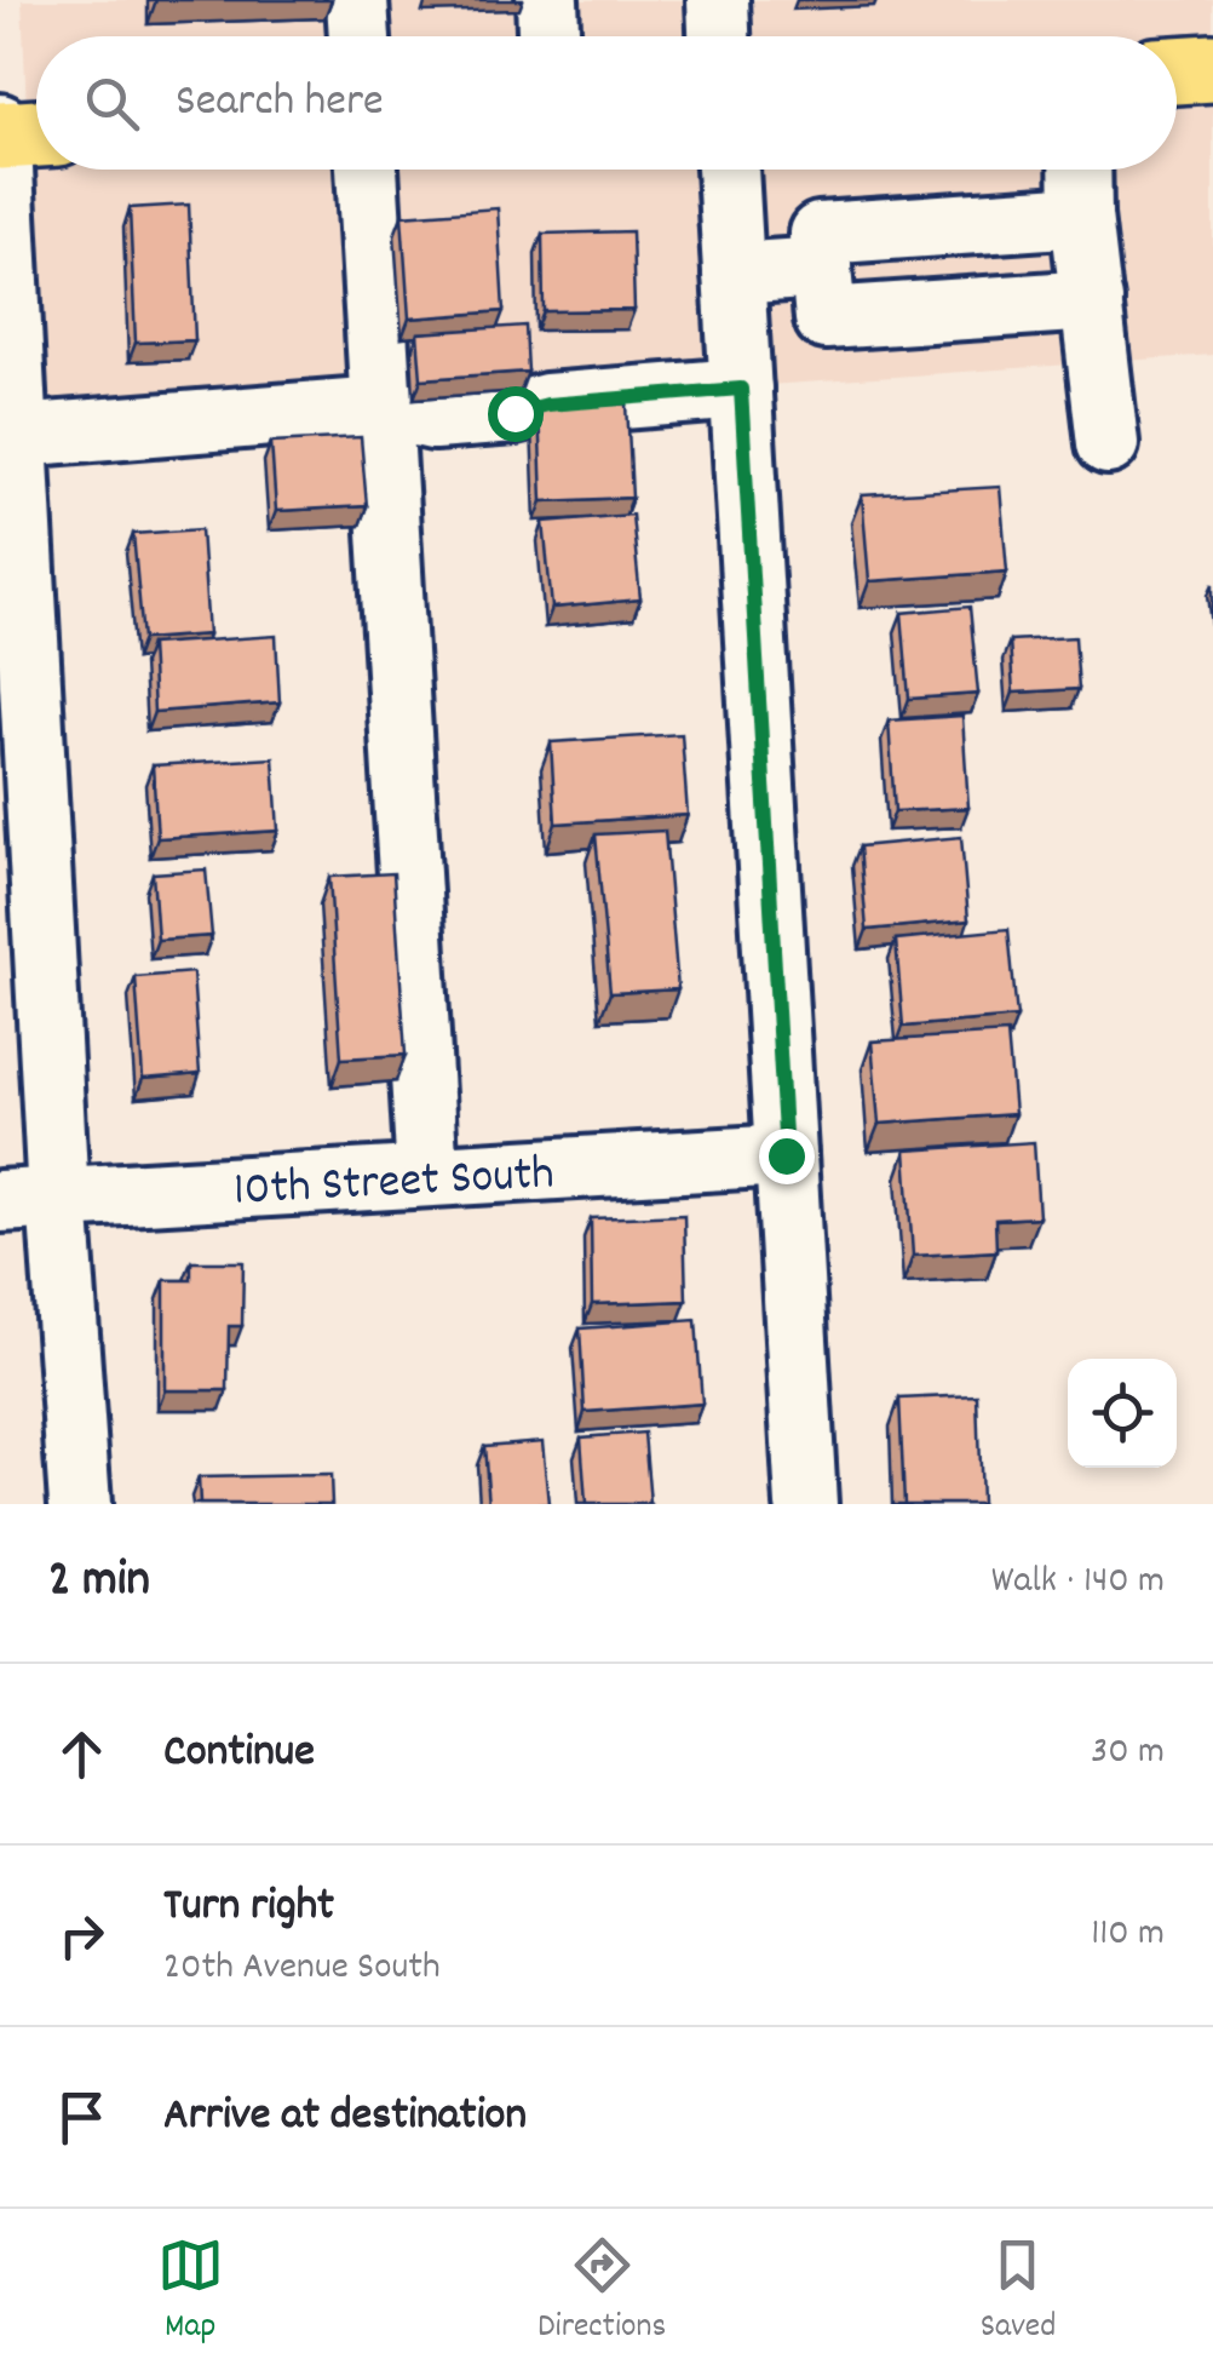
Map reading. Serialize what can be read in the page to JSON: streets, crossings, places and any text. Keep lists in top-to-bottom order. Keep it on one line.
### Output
{"streets":{"street":["10th Street South"]},"page":{"search":"Search here","heading":["2 min","Walk · 140 m"],"list":[["Continue","30 m"],["Turn right","20th Avenue South","110 m"],"Arrive at destination"],"nav":["Map","Directions","Saved"]}}
